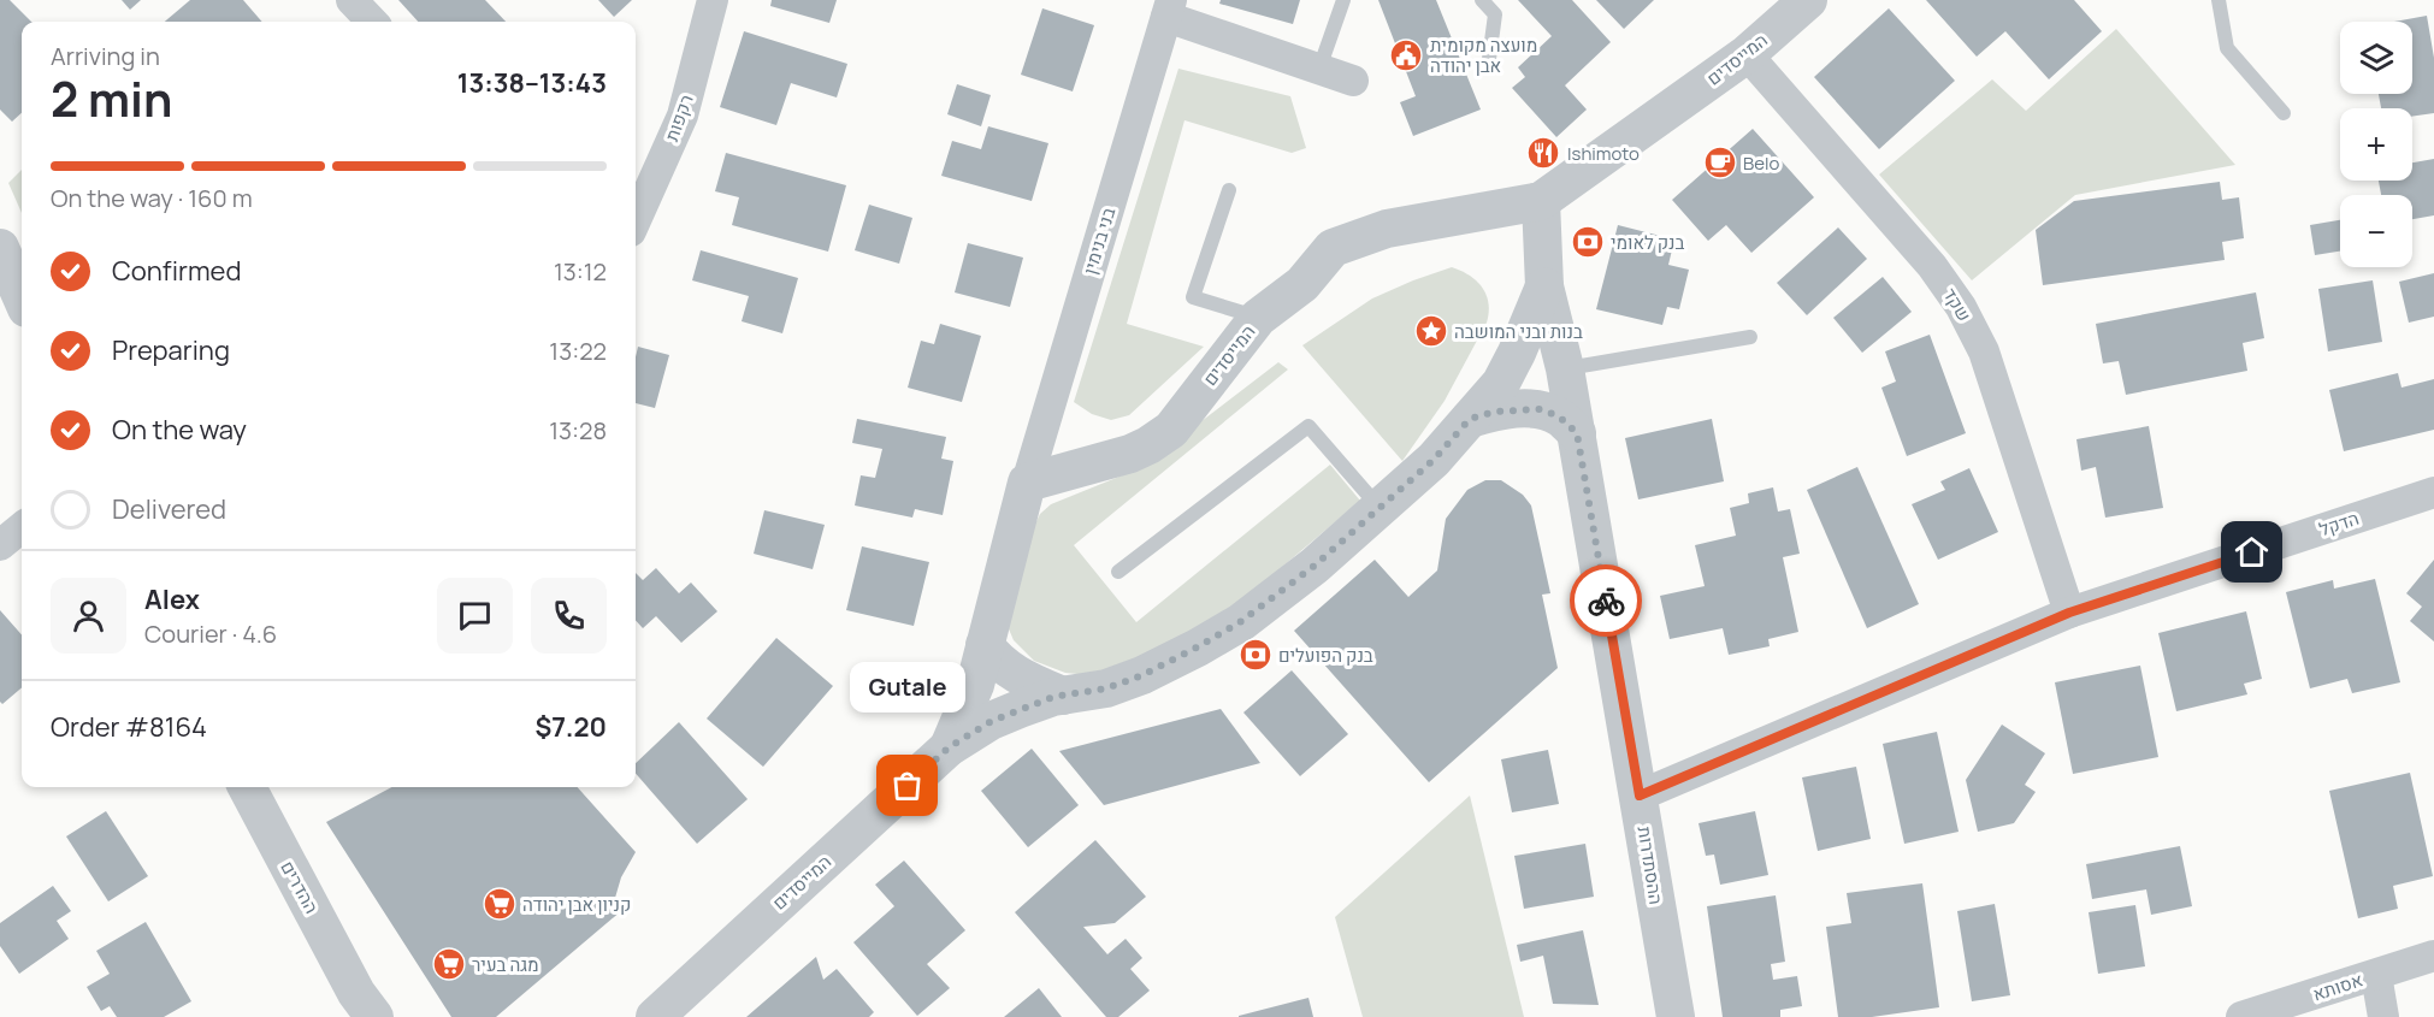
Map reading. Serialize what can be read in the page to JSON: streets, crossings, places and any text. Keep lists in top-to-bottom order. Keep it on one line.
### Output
{"streets":{"street":["המייסדים","רקפות","בני בנימין","שקד","הדקל","ההסתדרות","ההדרים","אסותא"]},"crossings":[["המייסדים","בני בנימין"],["המייסדים","שקד"],["המייסדים","ההסתדרות"],["שקד","הדקל"],["הדקל","ההסתדרות"]],"places":{"public building":["מועצה מקומית אבן יהודה"],"restaurant":["Ishimoto"],"cafe":["Belo"],"bank":["בנק לאומי","בנק הפועלים"],"place":["בנות ובני המושבה"],"other":["Gutale"],"supermarket":["קניון אבן יהודה","מגה בעיר"]},"page":{"map_buttons":["+","−"],"heading":["2 min","Arriving in","13:38–13:43"],"panel":["Alex","Courier · 4.6","Order #8164","$7.20"],"bar":"On the way · 160 m","list":[["Confirmed","13:12"],["Preparing","13:22"],["On the way","13:28"],"Delivered"],"bubble":"Gutale"}}
